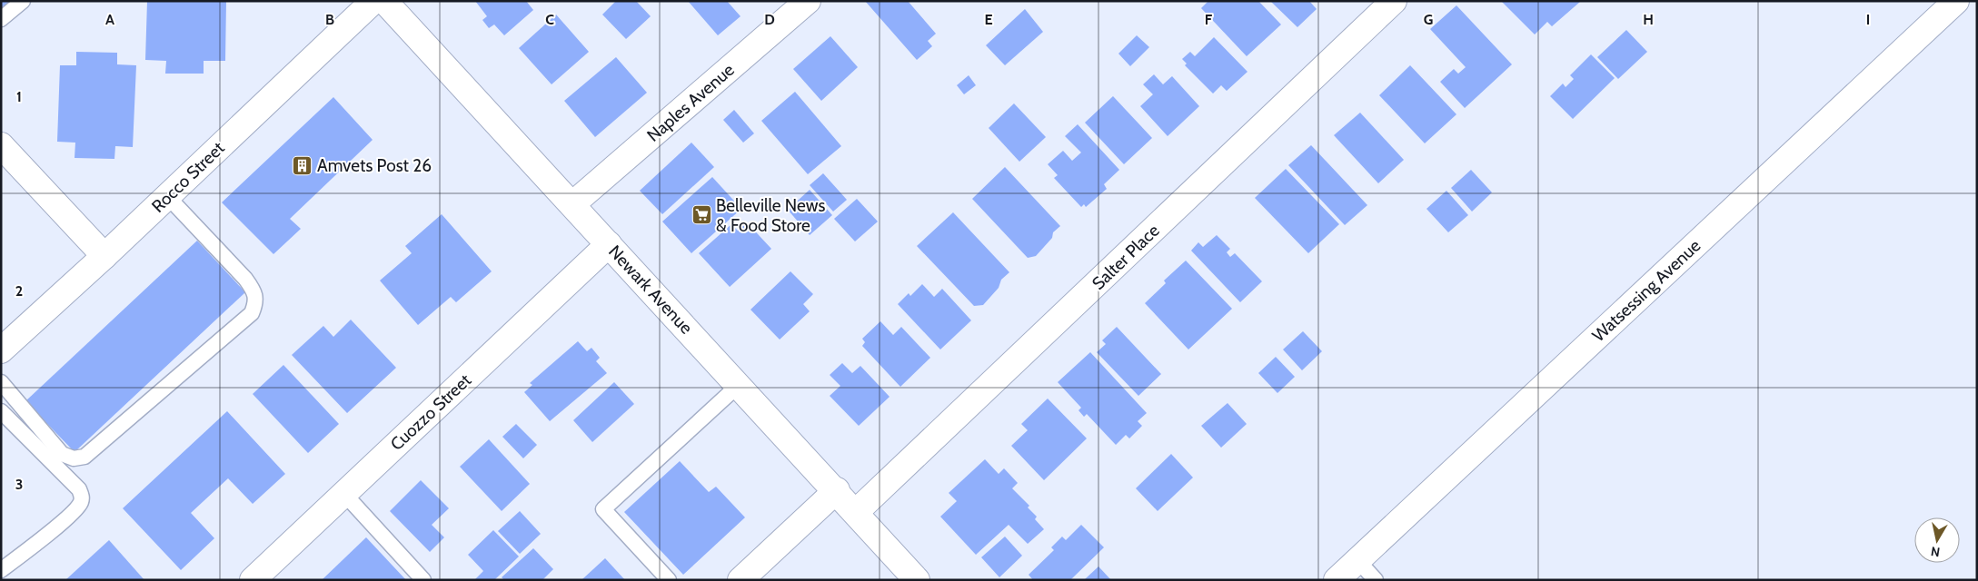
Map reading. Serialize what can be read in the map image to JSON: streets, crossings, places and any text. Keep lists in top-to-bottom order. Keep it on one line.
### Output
{"streets":{"street":["Naples Avenue","Rocco Street","Salter Place","Newark Avenue","Watsessing Avenue","Cuozzo Street"]},"crossings":[["Naples Avenue","Newark Avenue"],["Salter Place","Newark Avenue"],["Newark Avenue","Cuozzo Street"]],"places":{"building":["Amvets Post 26"],"supermarket":["Belleville News & Food Store"]},"north":"bottom","grid":{"columns":["A","B","C","D","E","F","G","H","I"],"rows":["1","2","3"]}}
